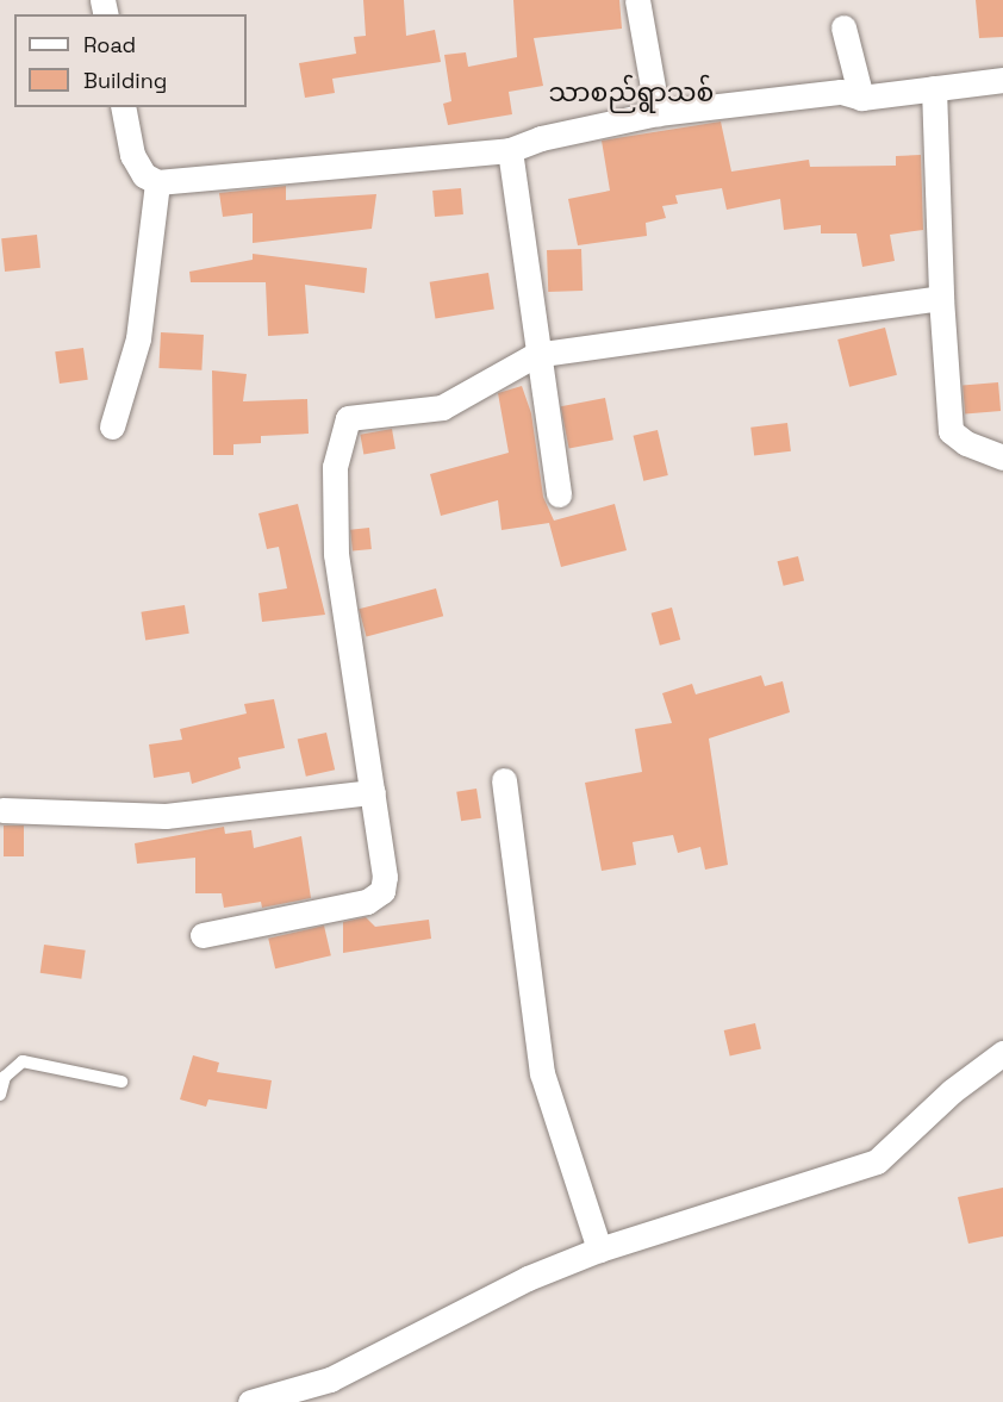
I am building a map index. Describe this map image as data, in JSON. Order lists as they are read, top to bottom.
{
  "districts": ["သာစည်ရွာသစ်"],
  "legend": ["Road", "Building"]
}
